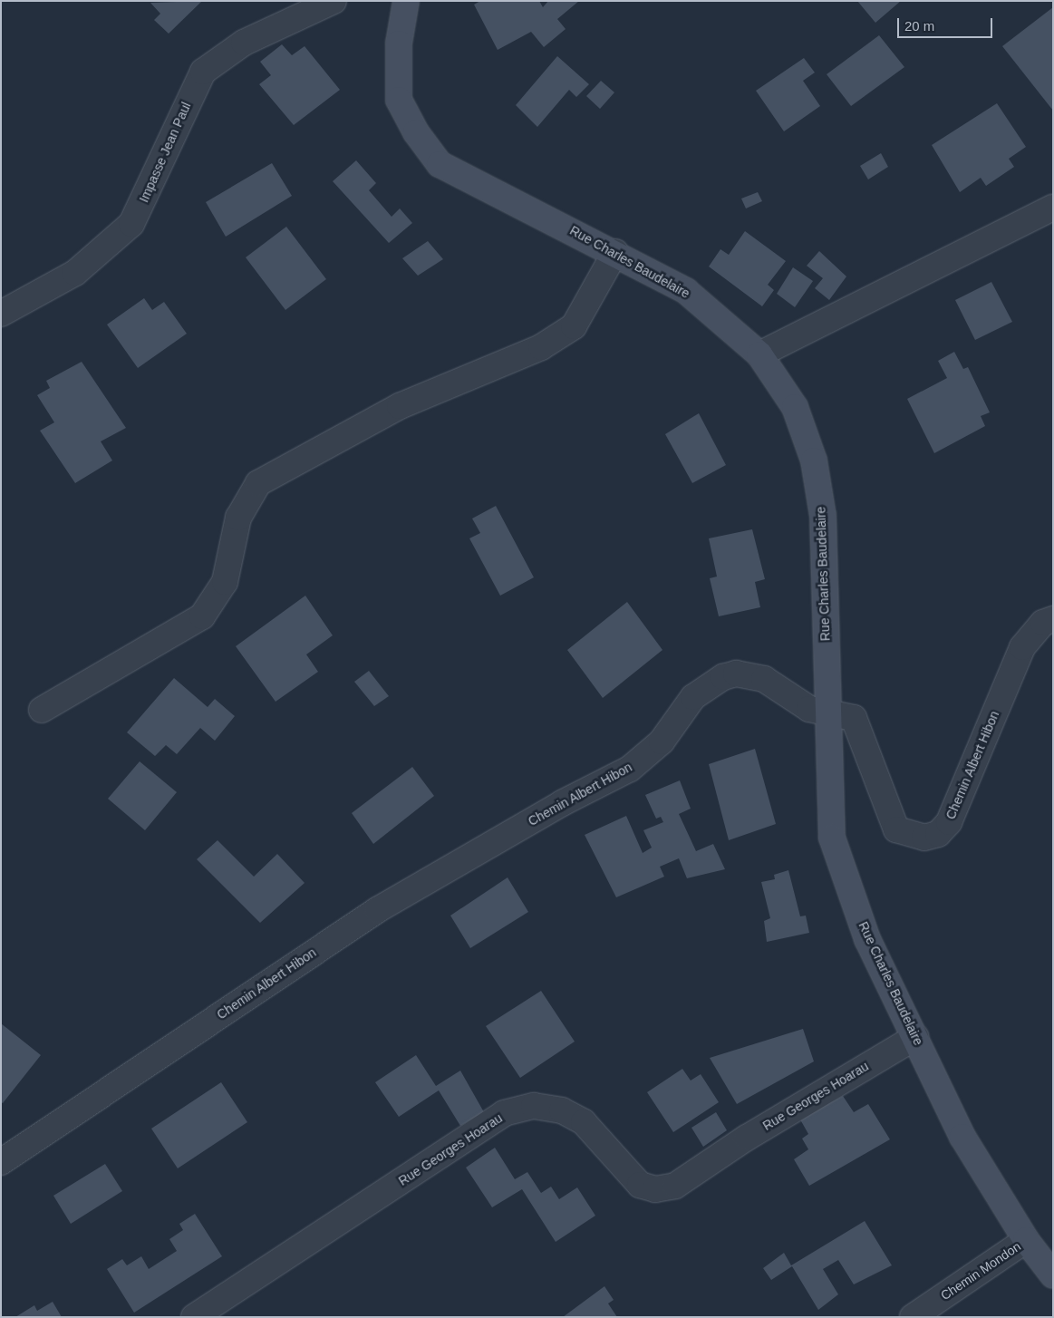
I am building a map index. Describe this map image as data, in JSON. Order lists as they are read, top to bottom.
{
  "streets": {
    "main road": ["Rue Charles Baudelaire"],
    "street": [
      "Impasse Jean Paul",
      "Chemin Albert Hibon",
      "Rue Georges Hoarau",
      "Chemin Mondon"
    ]
  },
  "crossings": [
    ["Rue Charles Baudelaire", "Chemin Albert Hibon"],
    ["Rue Charles Baudelaire", "Rue Georges Hoarau"],
    ["Rue Charles Baudelaire", "Chemin Mondon"]
  ],
  "scale_bar": "20 m"
}
